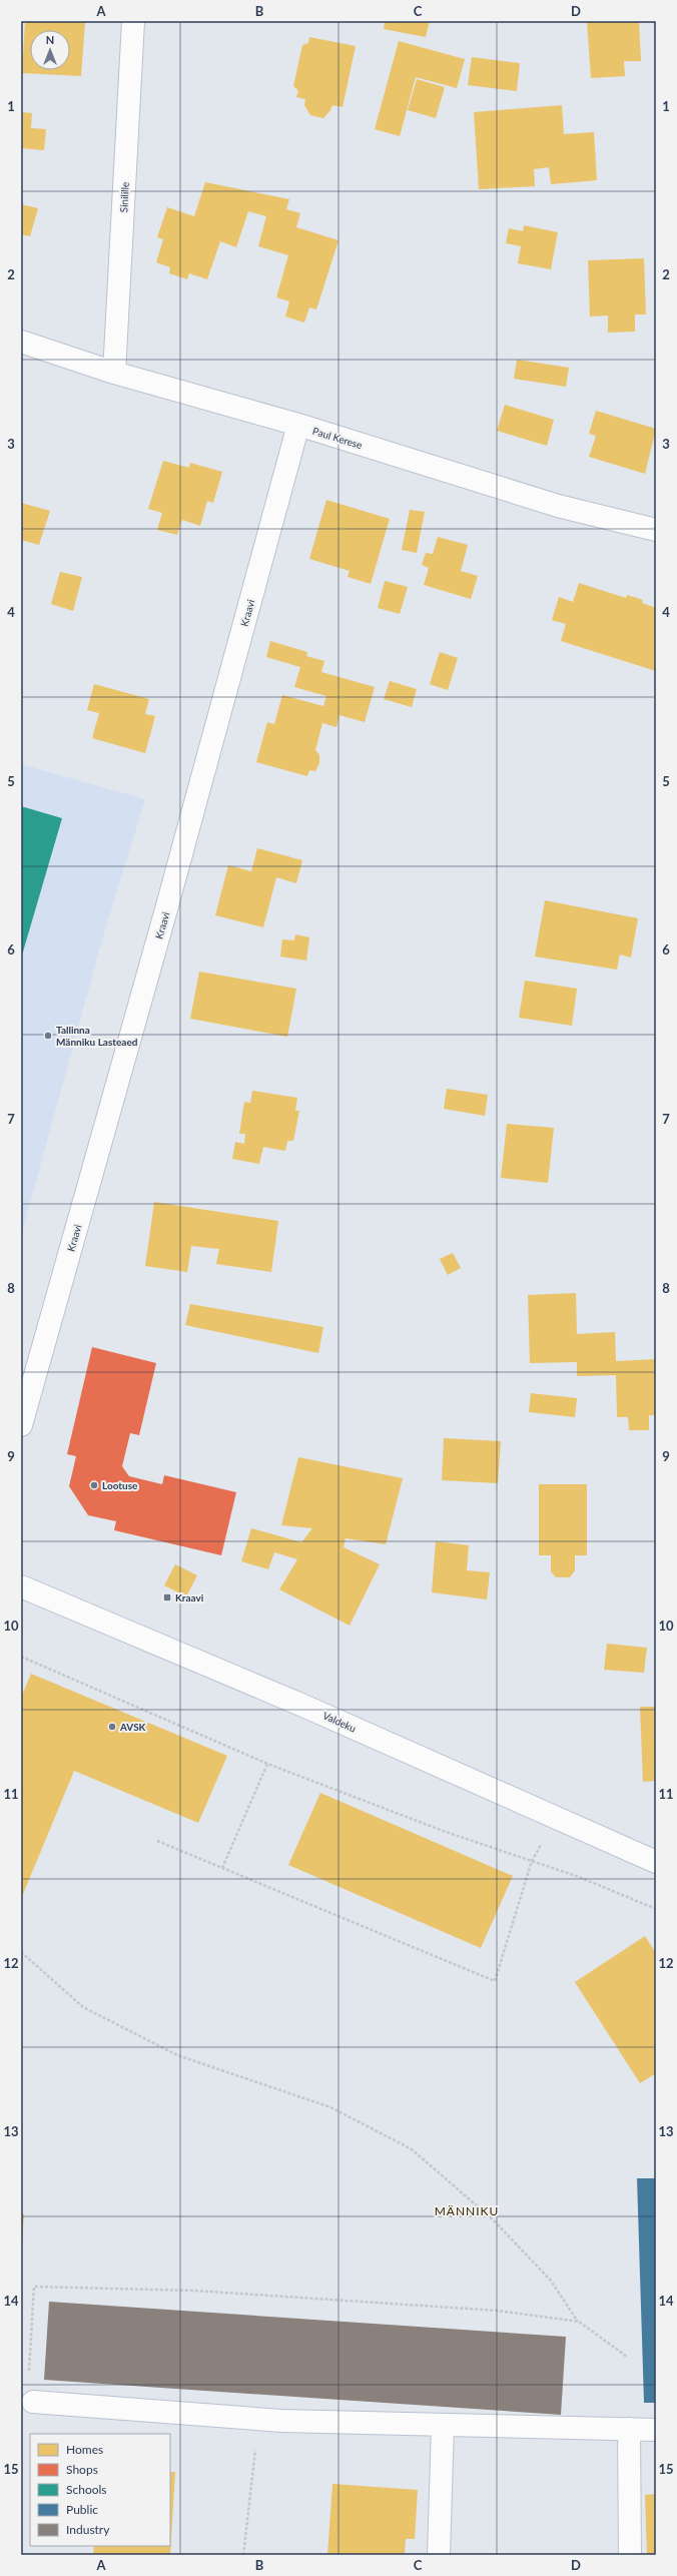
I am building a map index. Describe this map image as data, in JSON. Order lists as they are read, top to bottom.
{
  "streets": {
    "street": [
      "Sinilille",
      "Paul Kerese",
      "Kraavi",
      "Valdeku"
    ]
  },
  "crossings": [
    ["Sinilille", "Paul Kerese"],
    ["Paul Kerese", "Kraavi"]
  ],
  "districts": ["MÄNNIKU"],
  "places": {
    "other": ["Tallinna Männiku Lasteaed", "Lootuse", "AVSK"],
    "transit": ["Kraavi"]
  },
  "legend": [
    "Homes",
    "Shops",
    "Schools",
    "Public",
    "Industry"
  ],
  "north": "top",
  "grid": {
    "columns": [
      "A",
      "B",
      "C",
      "D"
    ],
    "rows": [
      "1",
      "2",
      "3",
      "4",
      "5",
      "6",
      "7",
      "8",
      "9",
      "10",
      "11",
      "12",
      "13",
      "14",
      "15"
    ]
  }
}
